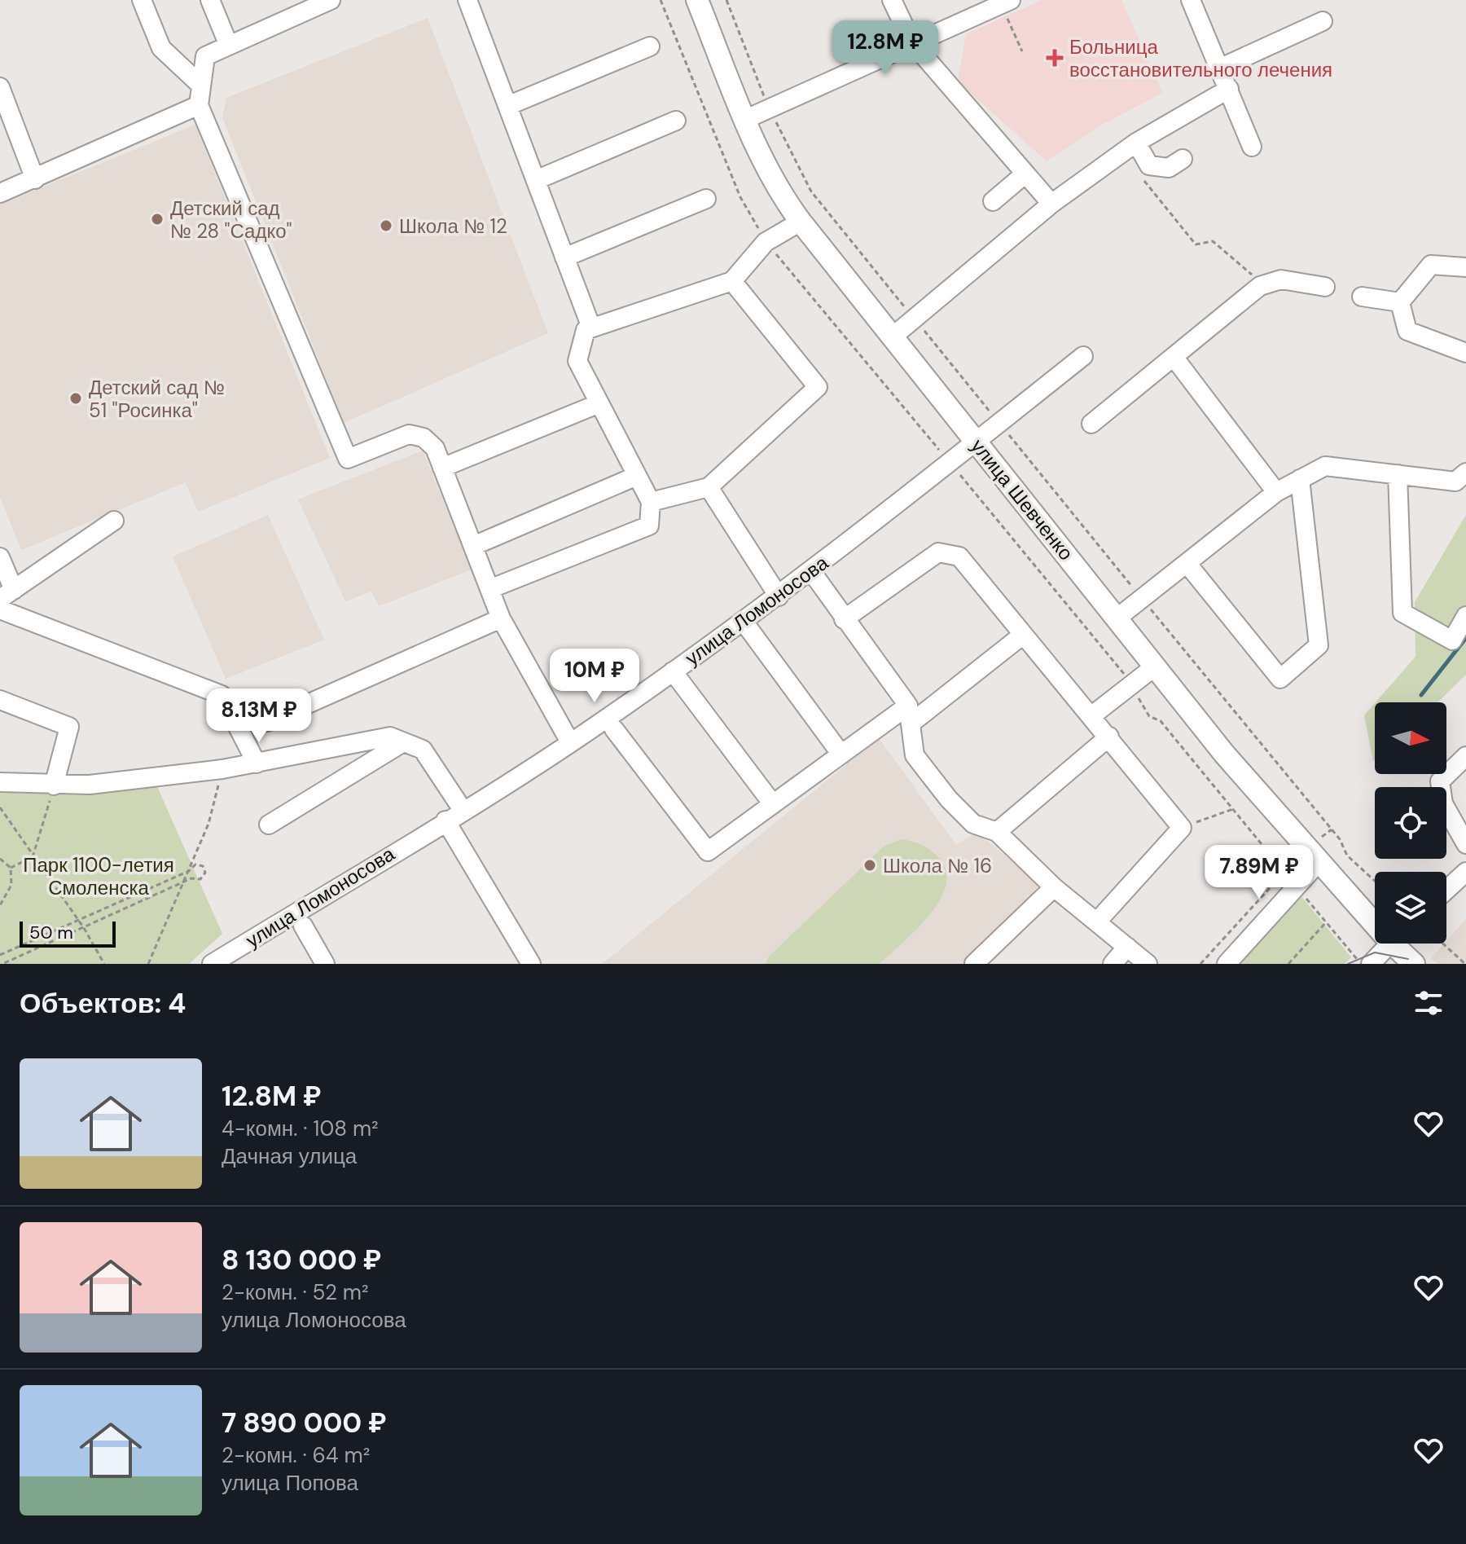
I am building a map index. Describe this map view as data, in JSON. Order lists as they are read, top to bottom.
{
  "streets": {
    "main road": ["улица Шевченко"],
    "street": ["улица Ломоносова"]
  },
  "crossings": [
    ["улица Шевченко", "улица Ломоносова"]
  ],
  "parks": ["Парк 1100-летия Смоленска"],
  "places": {
    "health": ["Больница восстановительного лечения"],
    "other": [
      "Детский сад № 28 \"Садко\"",
      "Школа № 12",
      "Детский сад № 51 \"Росинка\"",
      "Школа № 16"
    ]
  },
  "scale_bar": "50 m",
  "north": "right",
  "page": {
    "price": [
      "12.8M ₽",
      "10M ₽",
      "8.13M ₽",
      "7.89M ₽"
    ],
    "scale": "50 m",
    "heading": "Объектов: 4",
    "list": [
      {
        "name": "12.8M ₽",
        "note": "4-комн. · 108 m² · Дачная улица"
      },
      {
        "name": "8 130 000 ₽",
        "note": "2-комн. · 52 m² · улица Ломоносова"
      },
      {
        "name": "7 890 000 ₽",
        "note": "2-комн. · 64 m² · улица Попова"
      }
    ]
  }
}
